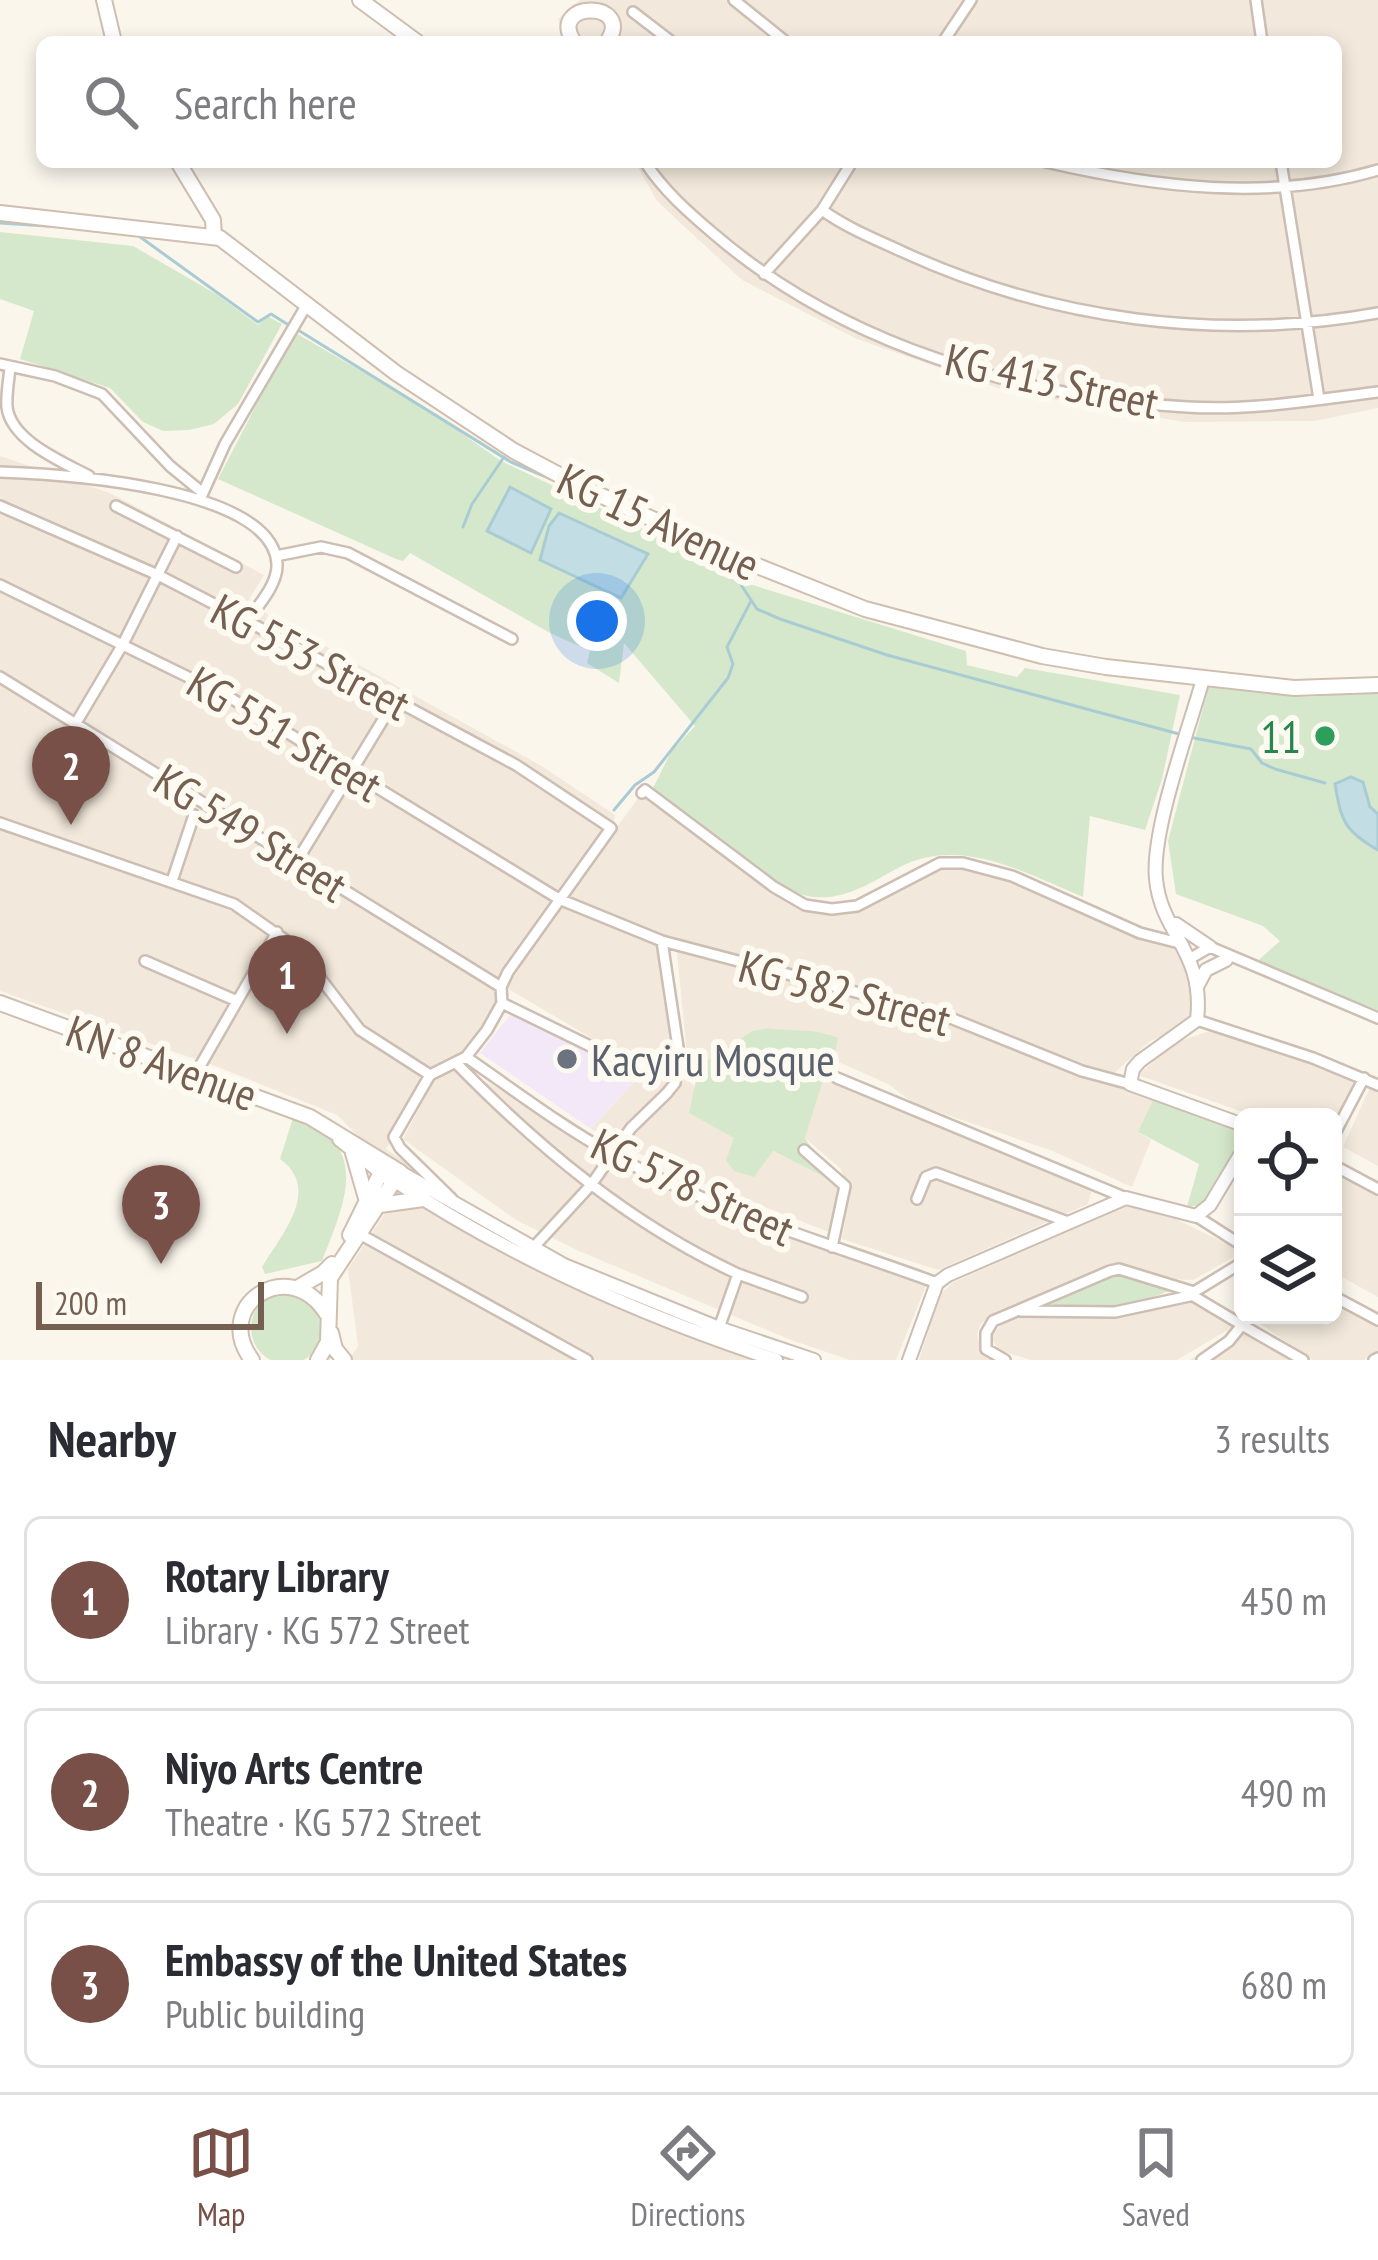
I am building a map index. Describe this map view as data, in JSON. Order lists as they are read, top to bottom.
{
  "streets": {
    "main road": ["KG 15 Avenue", "KN 8 Avenue"],
    "street": [
      "KG 413 Street",
      "KG 553 Street",
      "KG 551 Street",
      "KG 549 Street",
      "KG 582 Street",
      "KG 578 Street"
    ]
  },
  "crossings": [
    ["KG 553 Street", "KG 551 Street"],
    ["KG 553 Street", "KG 582 Street"],
    ["KG 551 Street", "KG 582 Street"]
  ],
  "places": ["11", "Kacyiru Mosque"],
  "scale_bar": "200 m",
  "page": {
    "search": "Search here",
    "pins": ["2", "1", "3"],
    "scale": "200 m",
    "heading": ["Nearby", "3 results"],
    "list": [
      {
        "mark": "1",
        "name": "Rotary Library",
        "note": "Library · KG 572 Street",
        "value": "450 m"
      },
      {
        "mark": "2",
        "name": "Niyo Arts Centre",
        "note": "Theatre · KG 572 Street",
        "value": "490 m"
      },
      {
        "mark": "3",
        "name": "Embassy of the United States",
        "note": "Public building",
        "value": "680 m"
      }
    ],
    "nav": ["Map", "Directions", "Saved"]
  }
}
